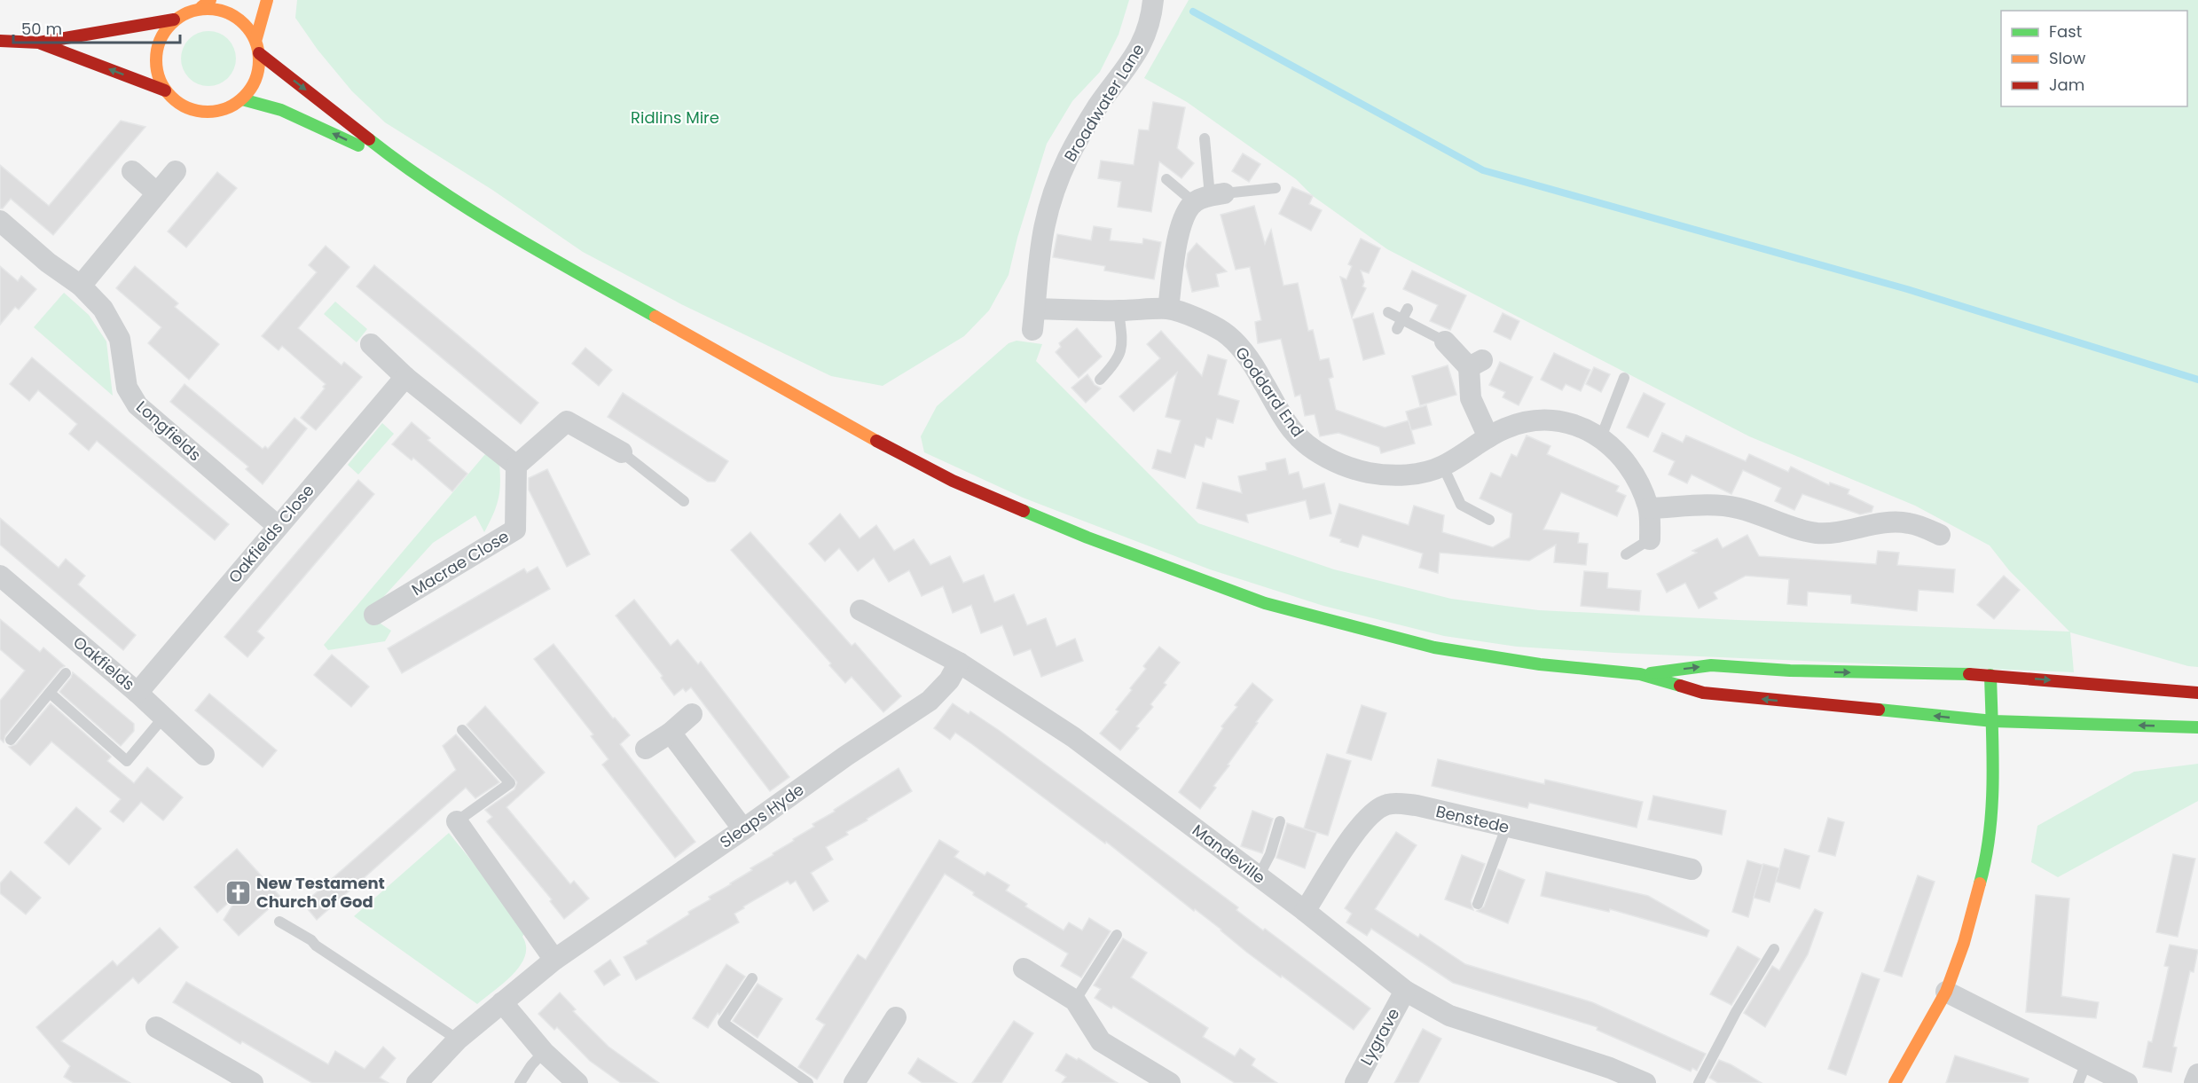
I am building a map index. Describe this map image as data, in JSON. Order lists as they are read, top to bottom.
{
  "streets": {
    "street": [
      "Broadwater Lane",
      "Goddard End",
      "Longfields",
      "Oakfields Close",
      "Macrae Close",
      "Oakfields",
      "Sleaps Hyde",
      "Benstede",
      "Mandeville",
      "Lygrave"
    ]
  },
  "crossings": [
    ["Broadwater Lane", "Goddard End"],
    ["Longfields", "Oakfields Close"],
    ["Oakfields Close", "Oakfields"],
    ["Sleaps Hyde", "Mandeville"],
    ["Benstede", "Mandeville"],
    ["Mandeville", "Lygrave"]
  ],
  "parks": ["Ridlins Mire"],
  "places": {
    "church": ["New Testament Church of God"]
  },
  "legend": ["Fast", "Slow", "Jam"],
  "scale_bar": "50 m"
}
